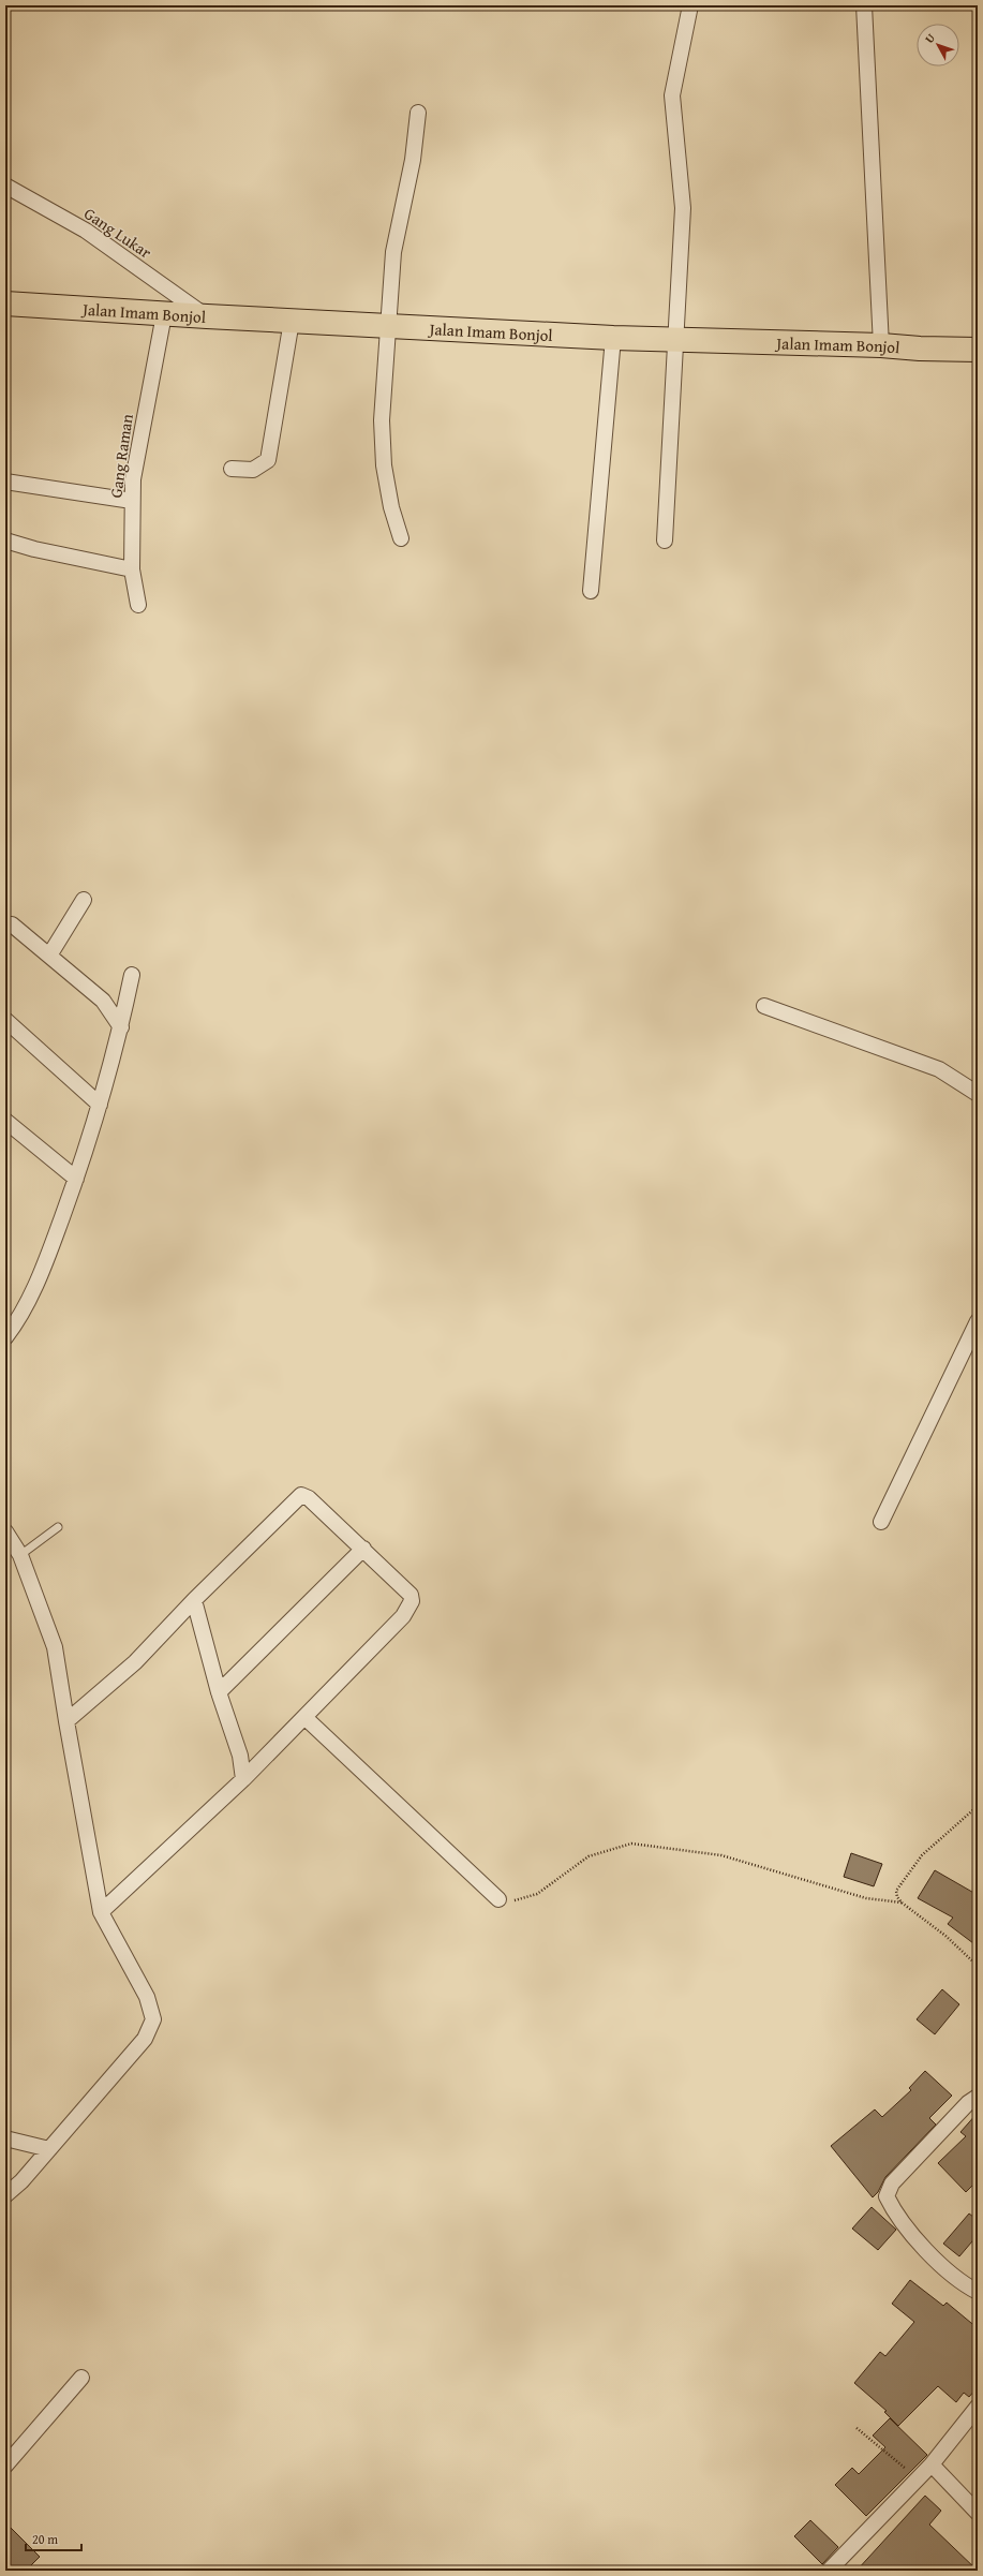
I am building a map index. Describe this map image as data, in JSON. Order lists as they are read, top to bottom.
{
  "streets": {
    "highway": ["Jalan Imam Bonjol"],
    "street": ["Gang Lukar", "Gang Raman"]
  },
  "crossings": [
    ["Gang Lukar", "Jalan Imam Bonjol"],
    ["Jalan Imam Bonjol", "Gang Raman"]
  ],
  "scale_bar": "20 m",
  "north": "top left"
}
